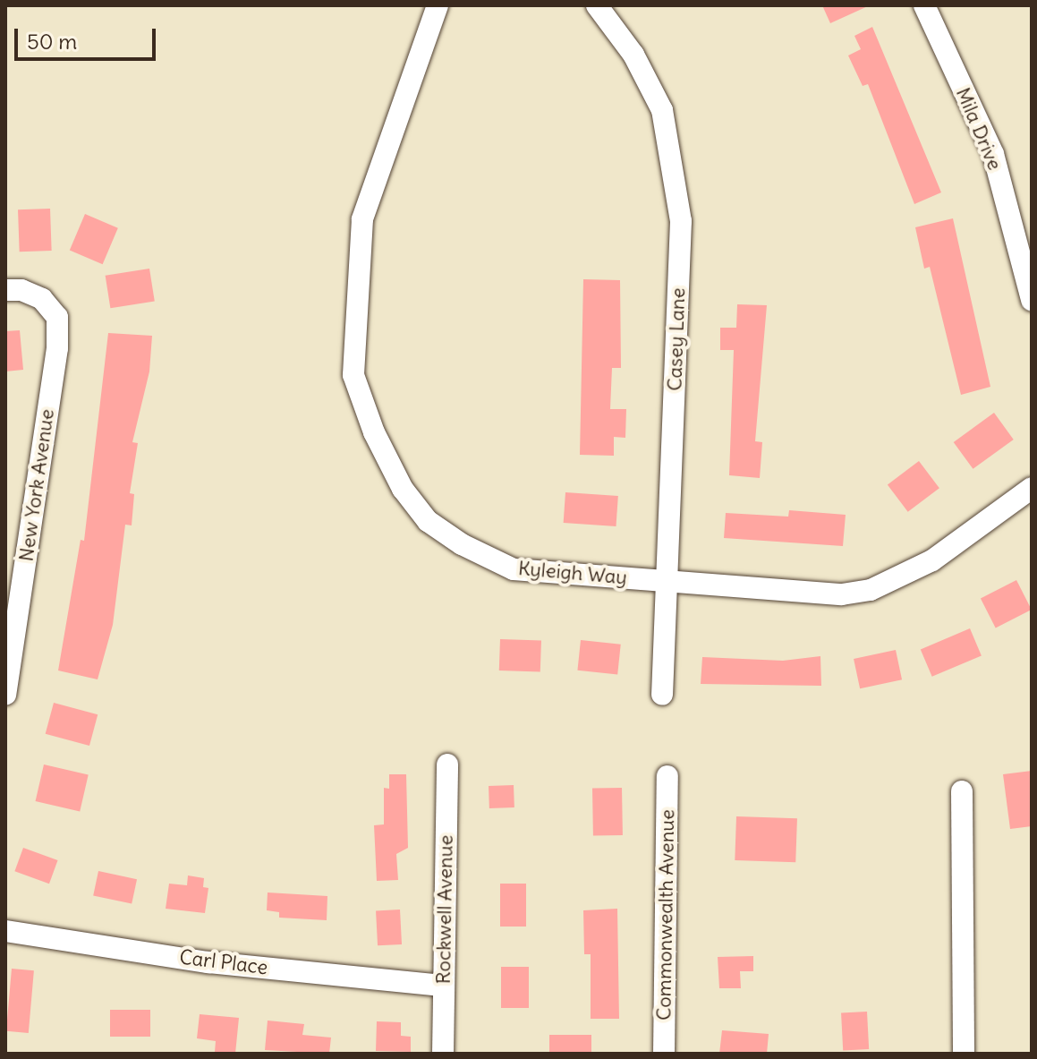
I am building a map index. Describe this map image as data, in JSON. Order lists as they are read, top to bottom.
{
  "streets": {
    "street": [
      "Mila Drive",
      "Casey Lane",
      "New York Avenue",
      "Kyleigh Way",
      "Rockwell Avenue",
      "Commonwealth Avenue",
      "Carl Place"
    ]
  },
  "crossings": [
    ["Casey Lane", "Kyleigh Way"],
    ["Rockwell Avenue", "Carl Place"]
  ],
  "scale_bar": "50 m"
}
